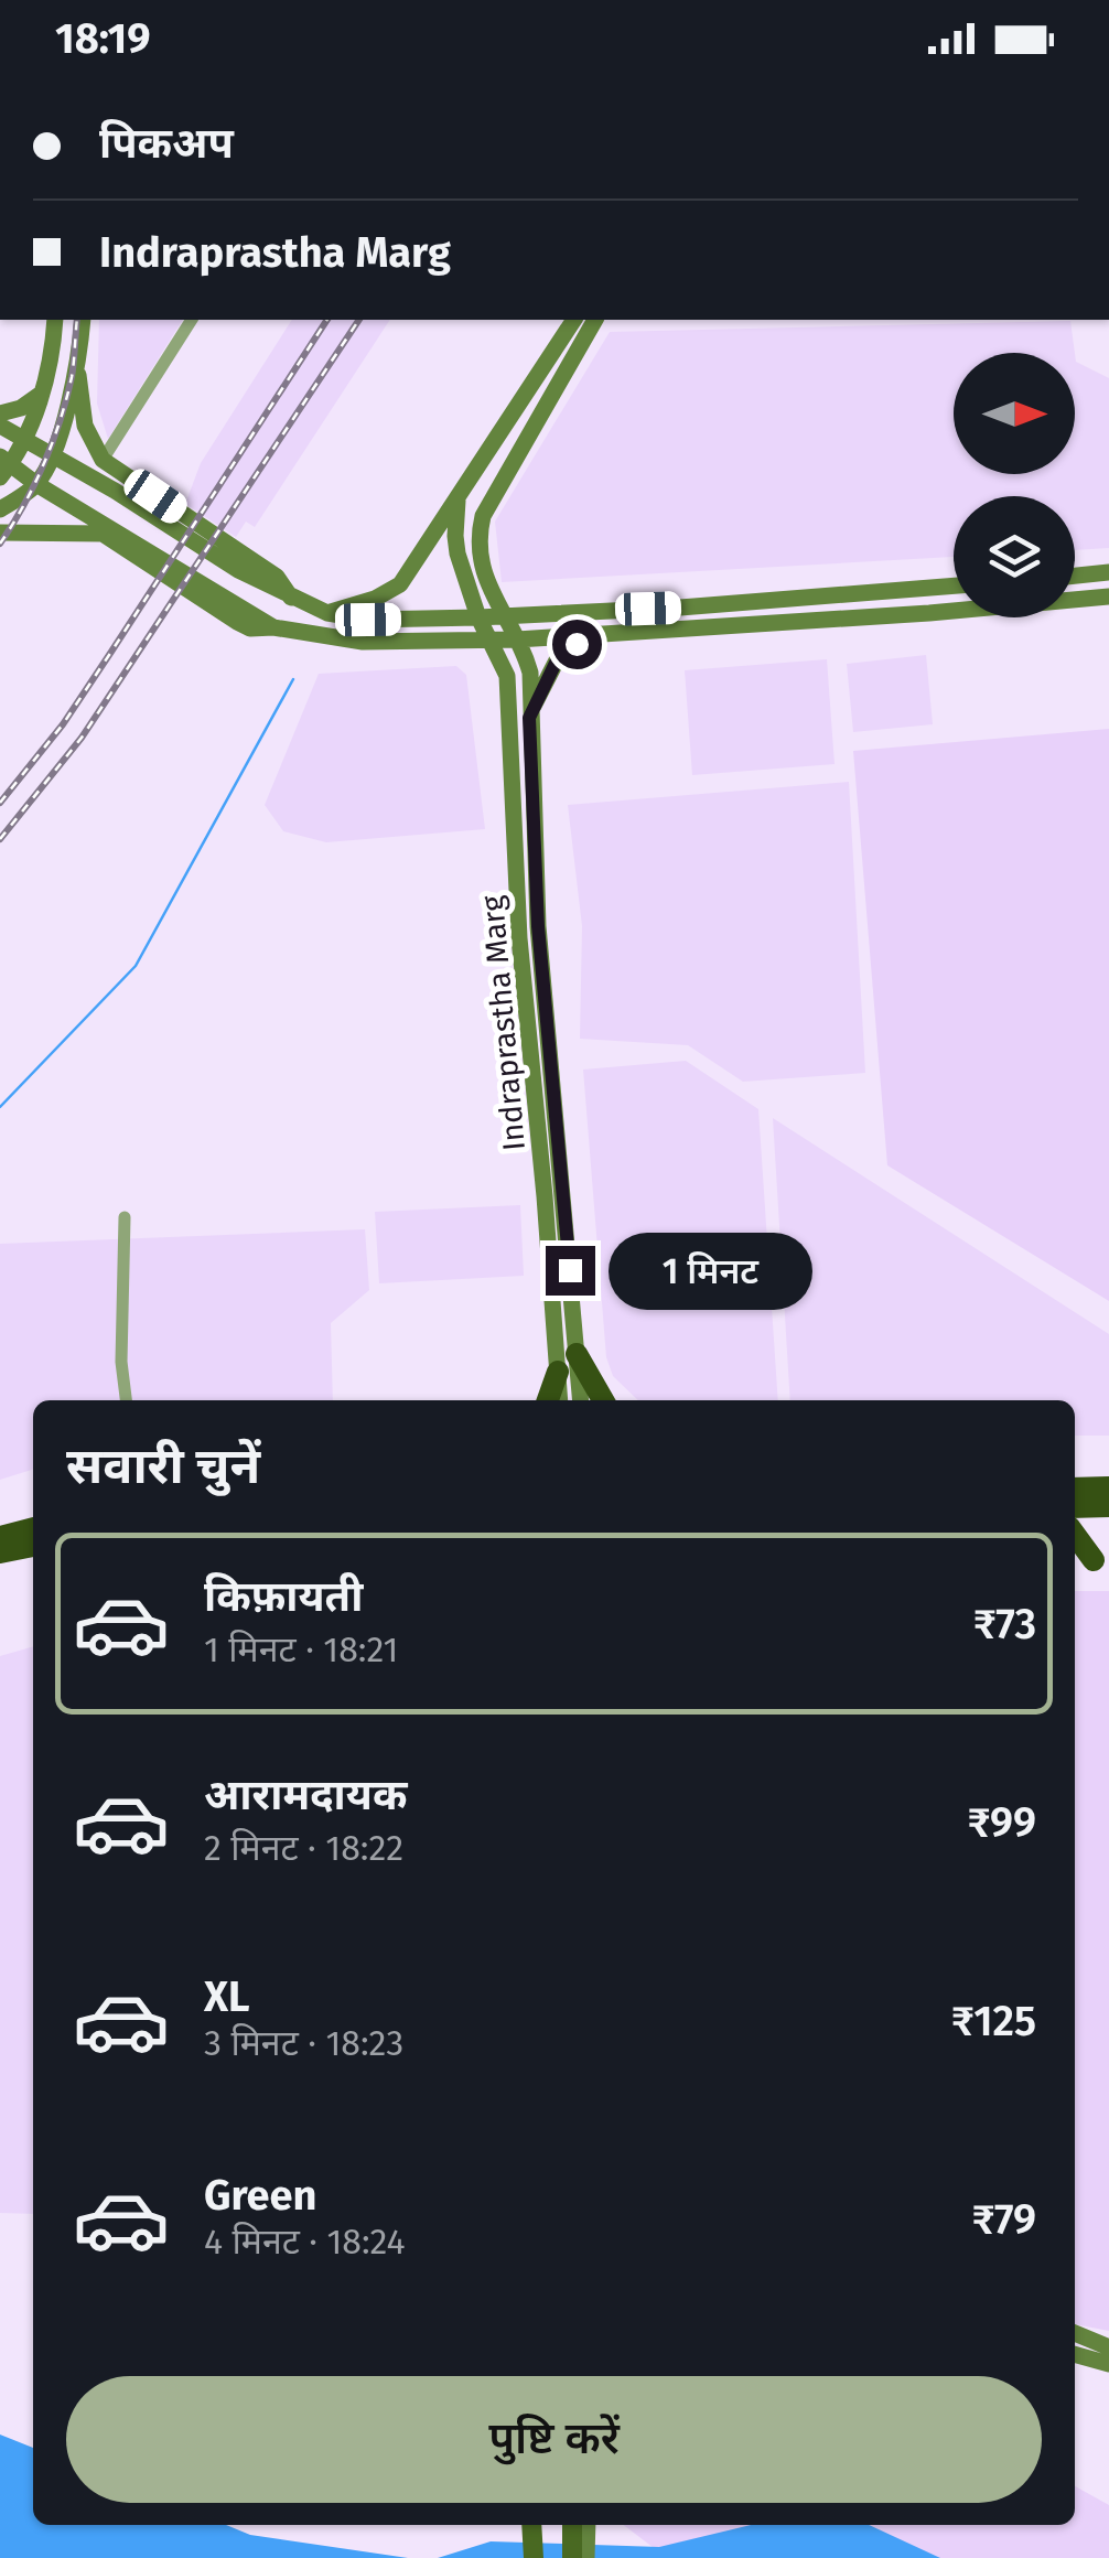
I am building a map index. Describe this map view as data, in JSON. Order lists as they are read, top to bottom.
{
  "streets": {
    "main road": ["Indraprastha Marg"]
  },
  "north": "right",
  "page": {
    "status": "18:19",
    "banner": ["पिकअप", "Indraprastha Marg"],
    "bubble": "1 मिनट",
    "heading": "सवारी चुनें",
    "list": [
      {
        "name": "किफ़ायती",
        "note": "1 मिनट · 18:21",
        "value": "₹73"
      },
      {
        "name": "आरामदायक",
        "note": "2 मिनट · 18:22",
        "value": "₹99"
      },
      {
        "name": "XL",
        "note": "3 मिनट · 18:23",
        "value": "₹125"
      },
      {
        "name": "Green",
        "note": "4 मिनट · 18:24",
        "value": "₹79"
      }
    ],
    "buttons": "पुष्टि करें"
  }
}
